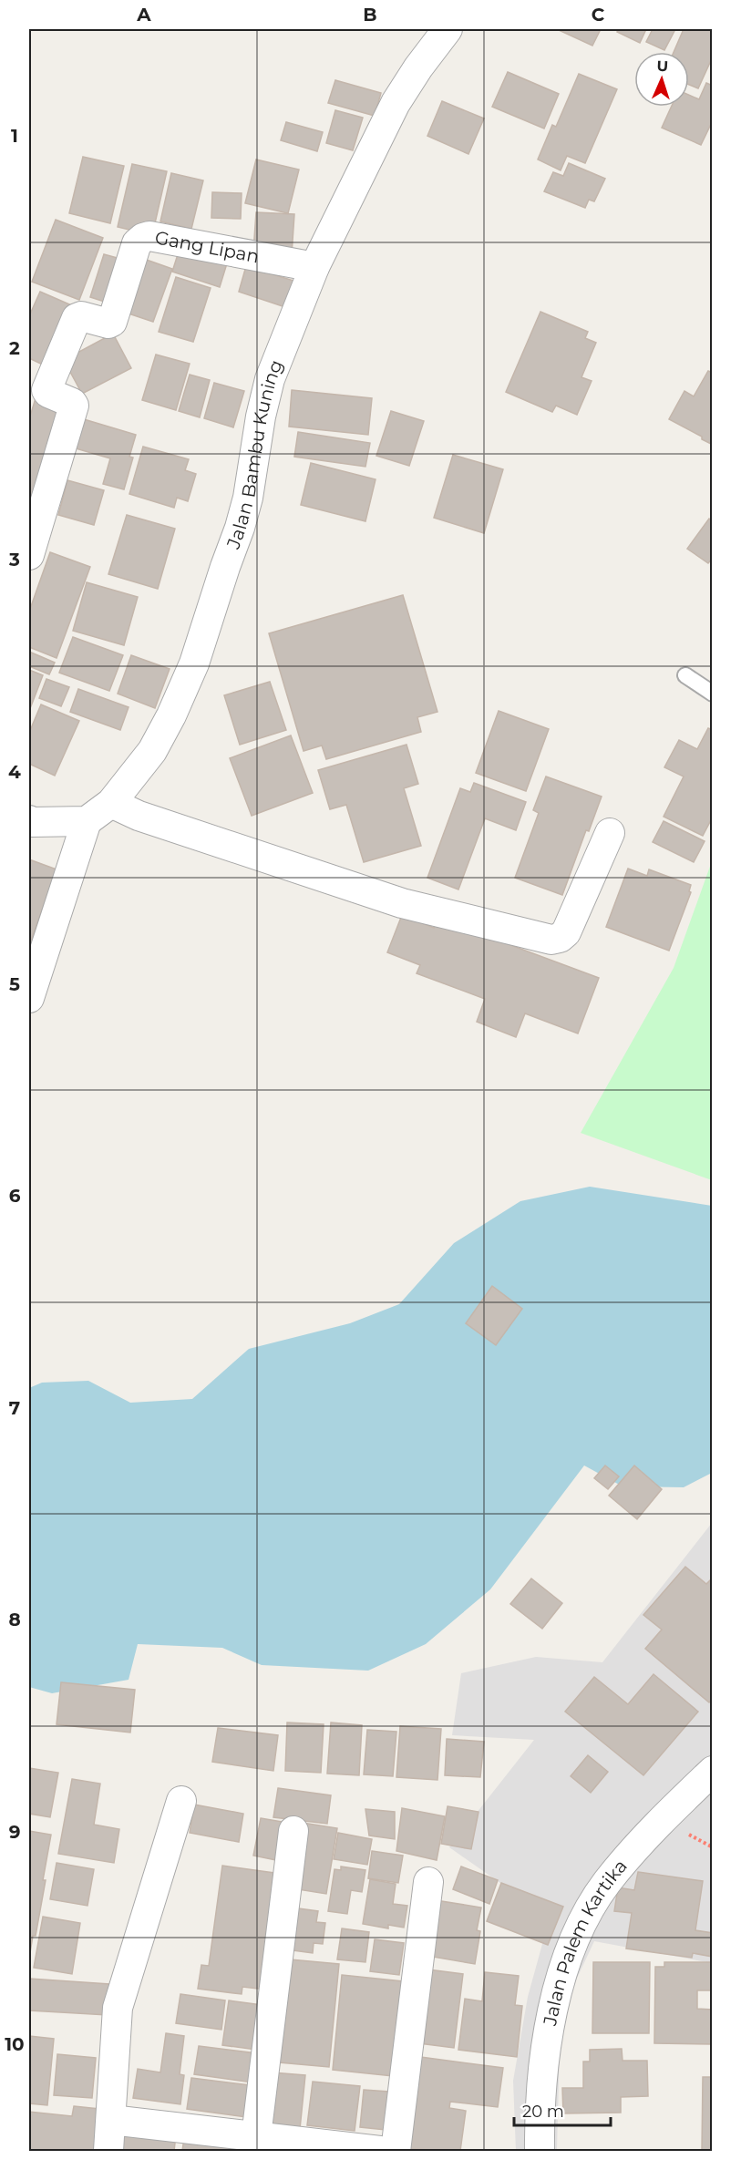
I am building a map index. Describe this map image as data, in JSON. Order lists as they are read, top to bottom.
{
  "streets": {
    "street": ["Gang Lipan", "Jalan Bambu Kuning", "Jalan Palem Kartika"]
  },
  "crossings": [
    ["Gang Lipan", "Jalan Bambu Kuning"]
  ],
  "scale_bar": "20 m",
  "north": "top",
  "grid": {
    "columns": ["A", "B", "C"],
    "rows": [
      "1",
      "2",
      "3",
      "4",
      "5",
      "6",
      "7",
      "8",
      "9",
      "10"
    ]
  }
}
